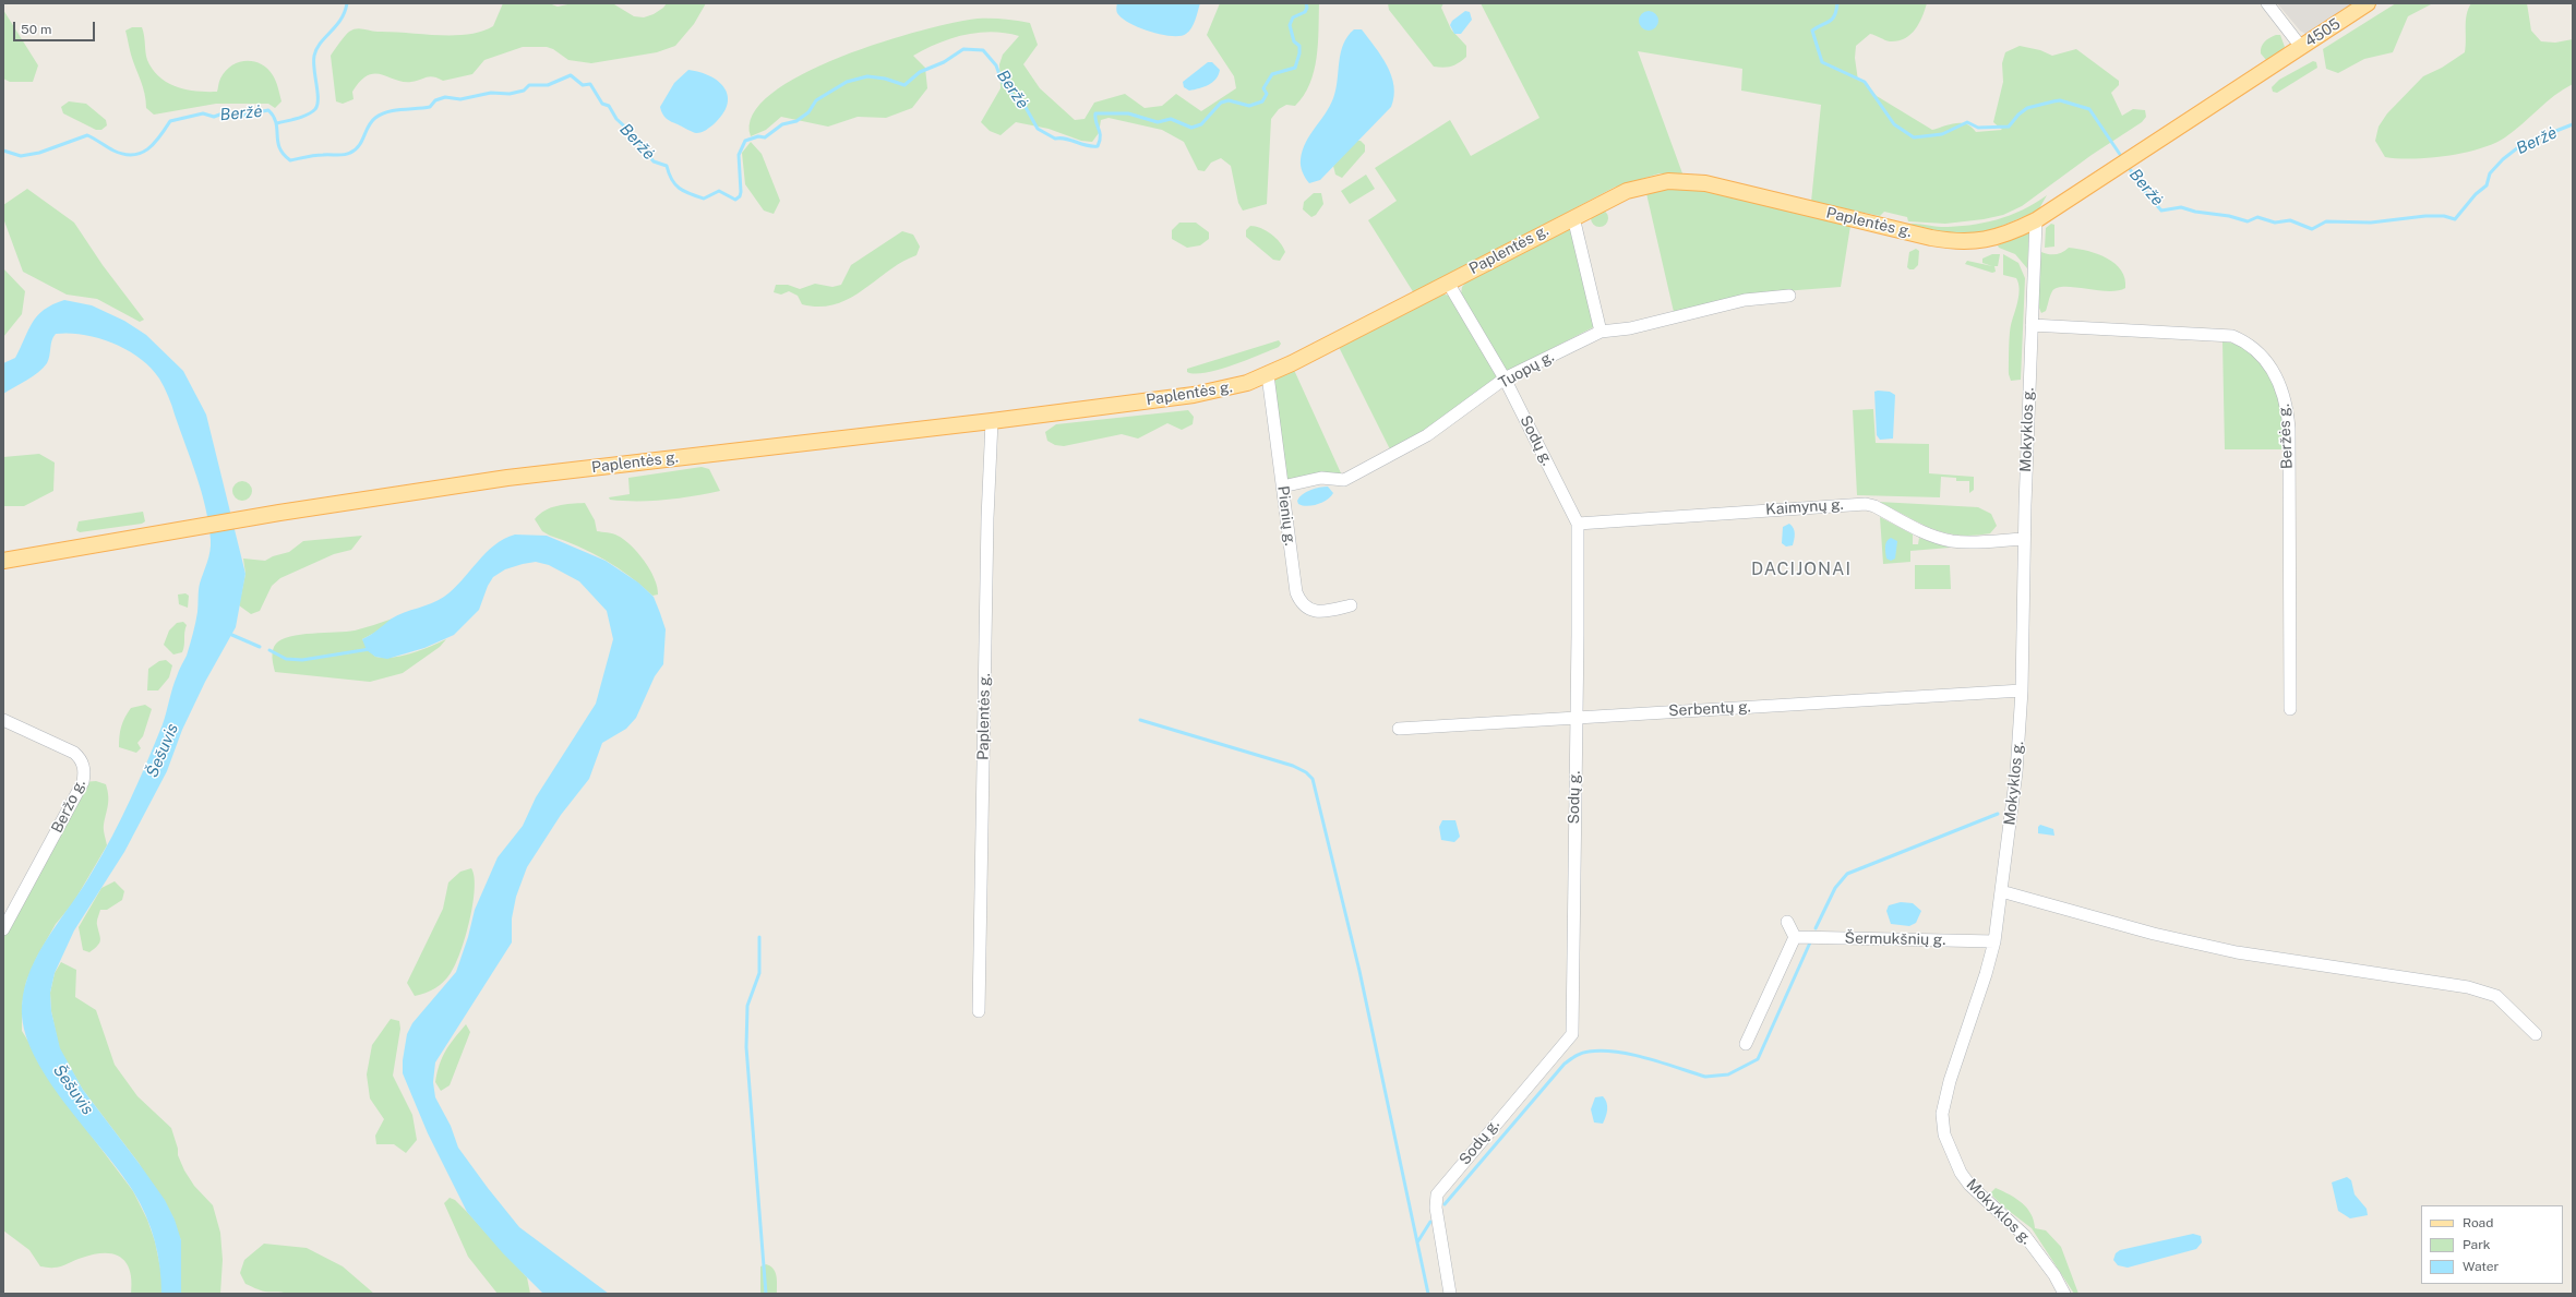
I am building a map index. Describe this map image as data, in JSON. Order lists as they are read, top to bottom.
{
  "streets": {
    "main road": ["4505", "Paplentės g."],
    "street": [
      "Tuopų g.",
      "Mokyklos g.",
      "Beržės g.",
      "Sodų g.",
      "Kaimynų g.",
      "Pienių g.",
      "Serbentų g.",
      "Beržo g.",
      "Šermukšnių g."
    ]
  },
  "crossings": [
    ["4505", "Paplentės g."],
    ["4505", "Mokyklos g."],
    ["Paplentės g.", "Mokyklos g."],
    ["Paplentės g.", "Sodų g."],
    ["Paplentės g.", "Pienių g."],
    ["Tuopų g.", "Sodų g."],
    ["Tuopų g.", "Pienių g."],
    ["Mokyklos g.", "Beržės g."],
    ["Mokyklos g.", "Kaimynų g."],
    ["Mokyklos g.", "Serbentų g."],
    ["Mokyklos g.", "Šermukšnių g."],
    ["Sodų g.", "Kaimynų g."],
    ["Sodų g.", "Serbentų g."]
  ],
  "districts": ["DACIJONAI"],
  "water": ["Beržė", "Šešuvis"],
  "legend": ["Road", "Park", "Water"],
  "scale_bar": "50 m"
}
